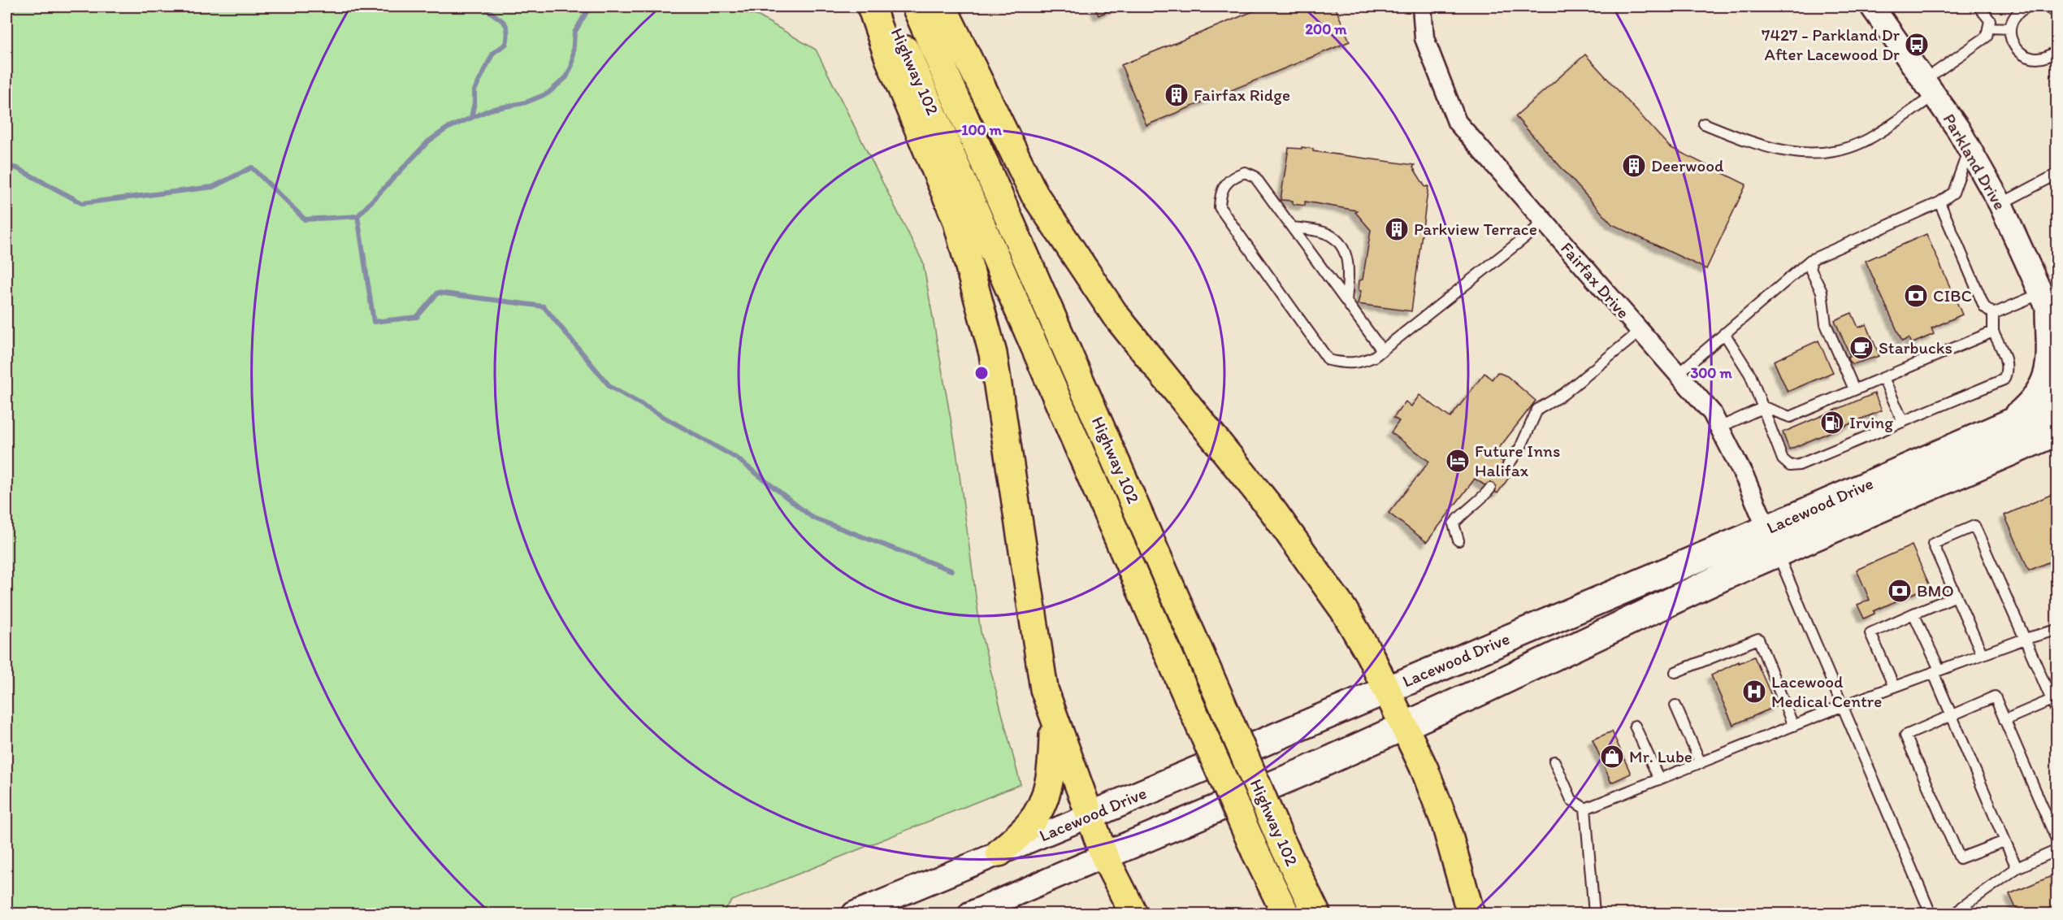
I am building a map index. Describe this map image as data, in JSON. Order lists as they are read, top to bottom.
{
  "streets": {
    "highway": ["Highway 102"],
    "main road": ["Lacewood Drive"],
    "street": ["Parkland Drive", "Fairfax Drive"]
  },
  "crossings": [
    ["Fairfax Drive", "Lacewood Drive"]
  ],
  "places": {
    "bus stop": ["7427 - Parkland Dr After Lacewood Dr"],
    "building": ["Fairfax Ridge", "Deerwood", "Parkview Terrace"],
    "bank": ["CIBC", "BMO"],
    "cafe": ["Starbucks"],
    "fuel station": ["Irving"],
    "hotel": ["Future Inns Halifax"],
    "hospital": ["Lacewood Medical Centre"],
    "shop": ["Mr. Lube"]
  },
  "rings": ["200 m", "100 m", "300 m"]
}
